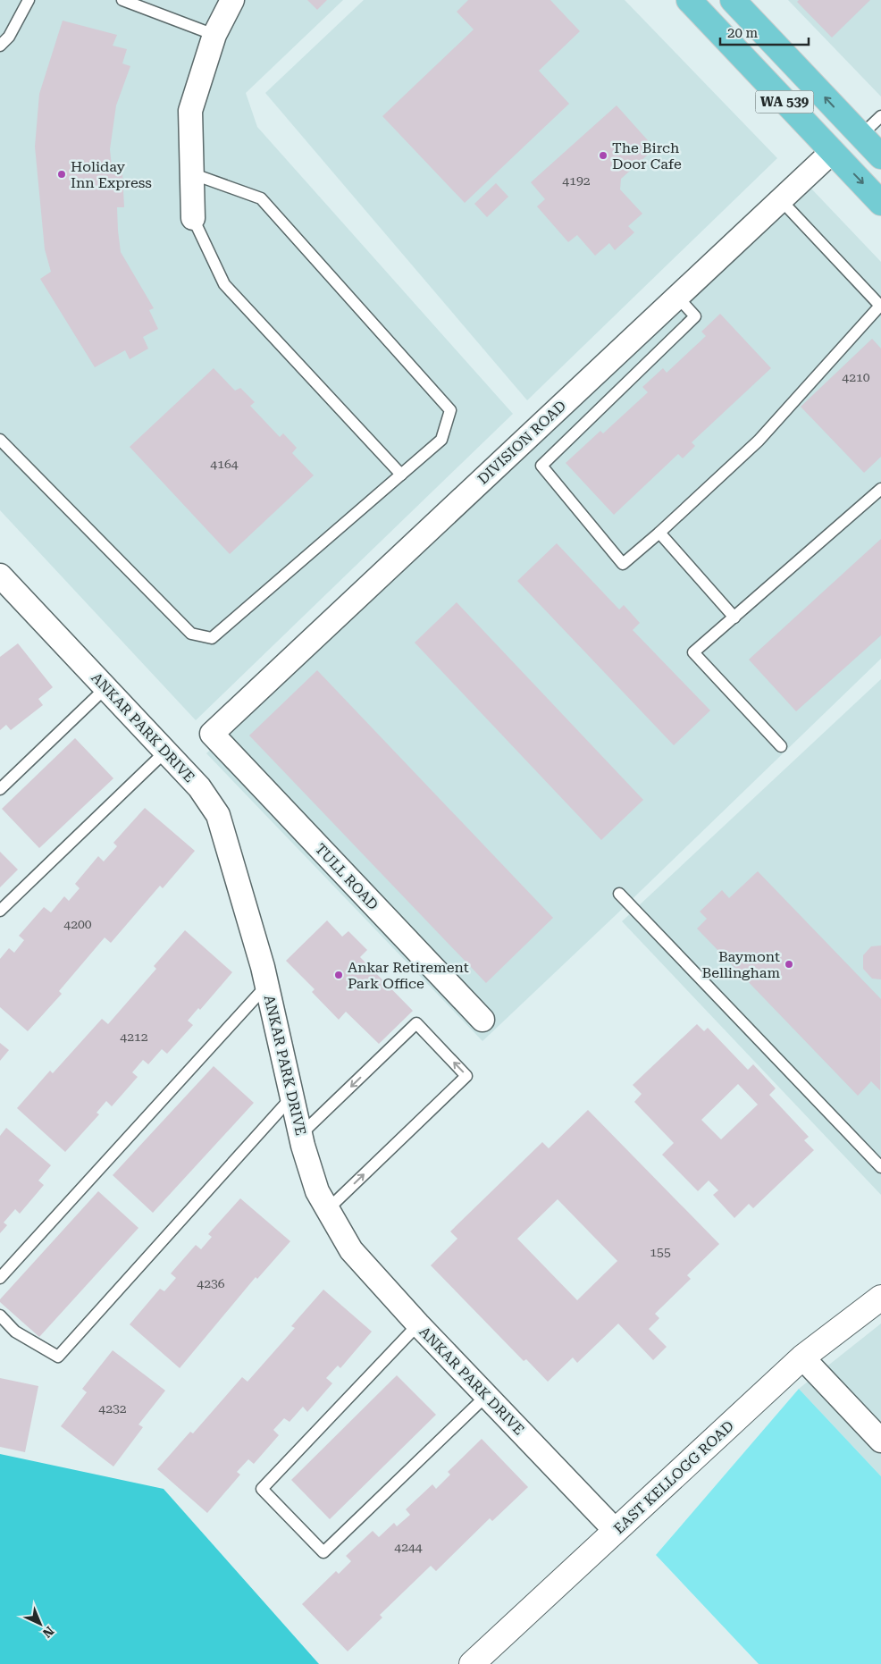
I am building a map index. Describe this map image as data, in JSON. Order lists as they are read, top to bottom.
{
  "streets": {
    "highway": ["WA 539"],
    "street": [
      "DIVISION ROAD",
      "ANKAR PARK DRIVE",
      "TULL ROAD",
      "EAST KELLOGG ROAD"
    ]
  },
  "crossings": [
    ["WA 539", "DIVISION ROAD"],
    ["DIVISION ROAD", "TULL ROAD"],
    ["ANKAR PARK DRIVE", "EAST KELLOGG ROAD"]
  ],
  "places": [
    "The Birch Door Cafe",
    "Holiday Inn Express",
    "Baymont Bellingham",
    "Ankar Retirement Park Office"
  ],
  "house_numbers": [
    "4192",
    "4210",
    "4164",
    "4200",
    "4212",
    "155",
    "4236",
    "4232",
    "4244"
  ],
  "scale_bar": "20 m",
  "north": "bottom right"
}
